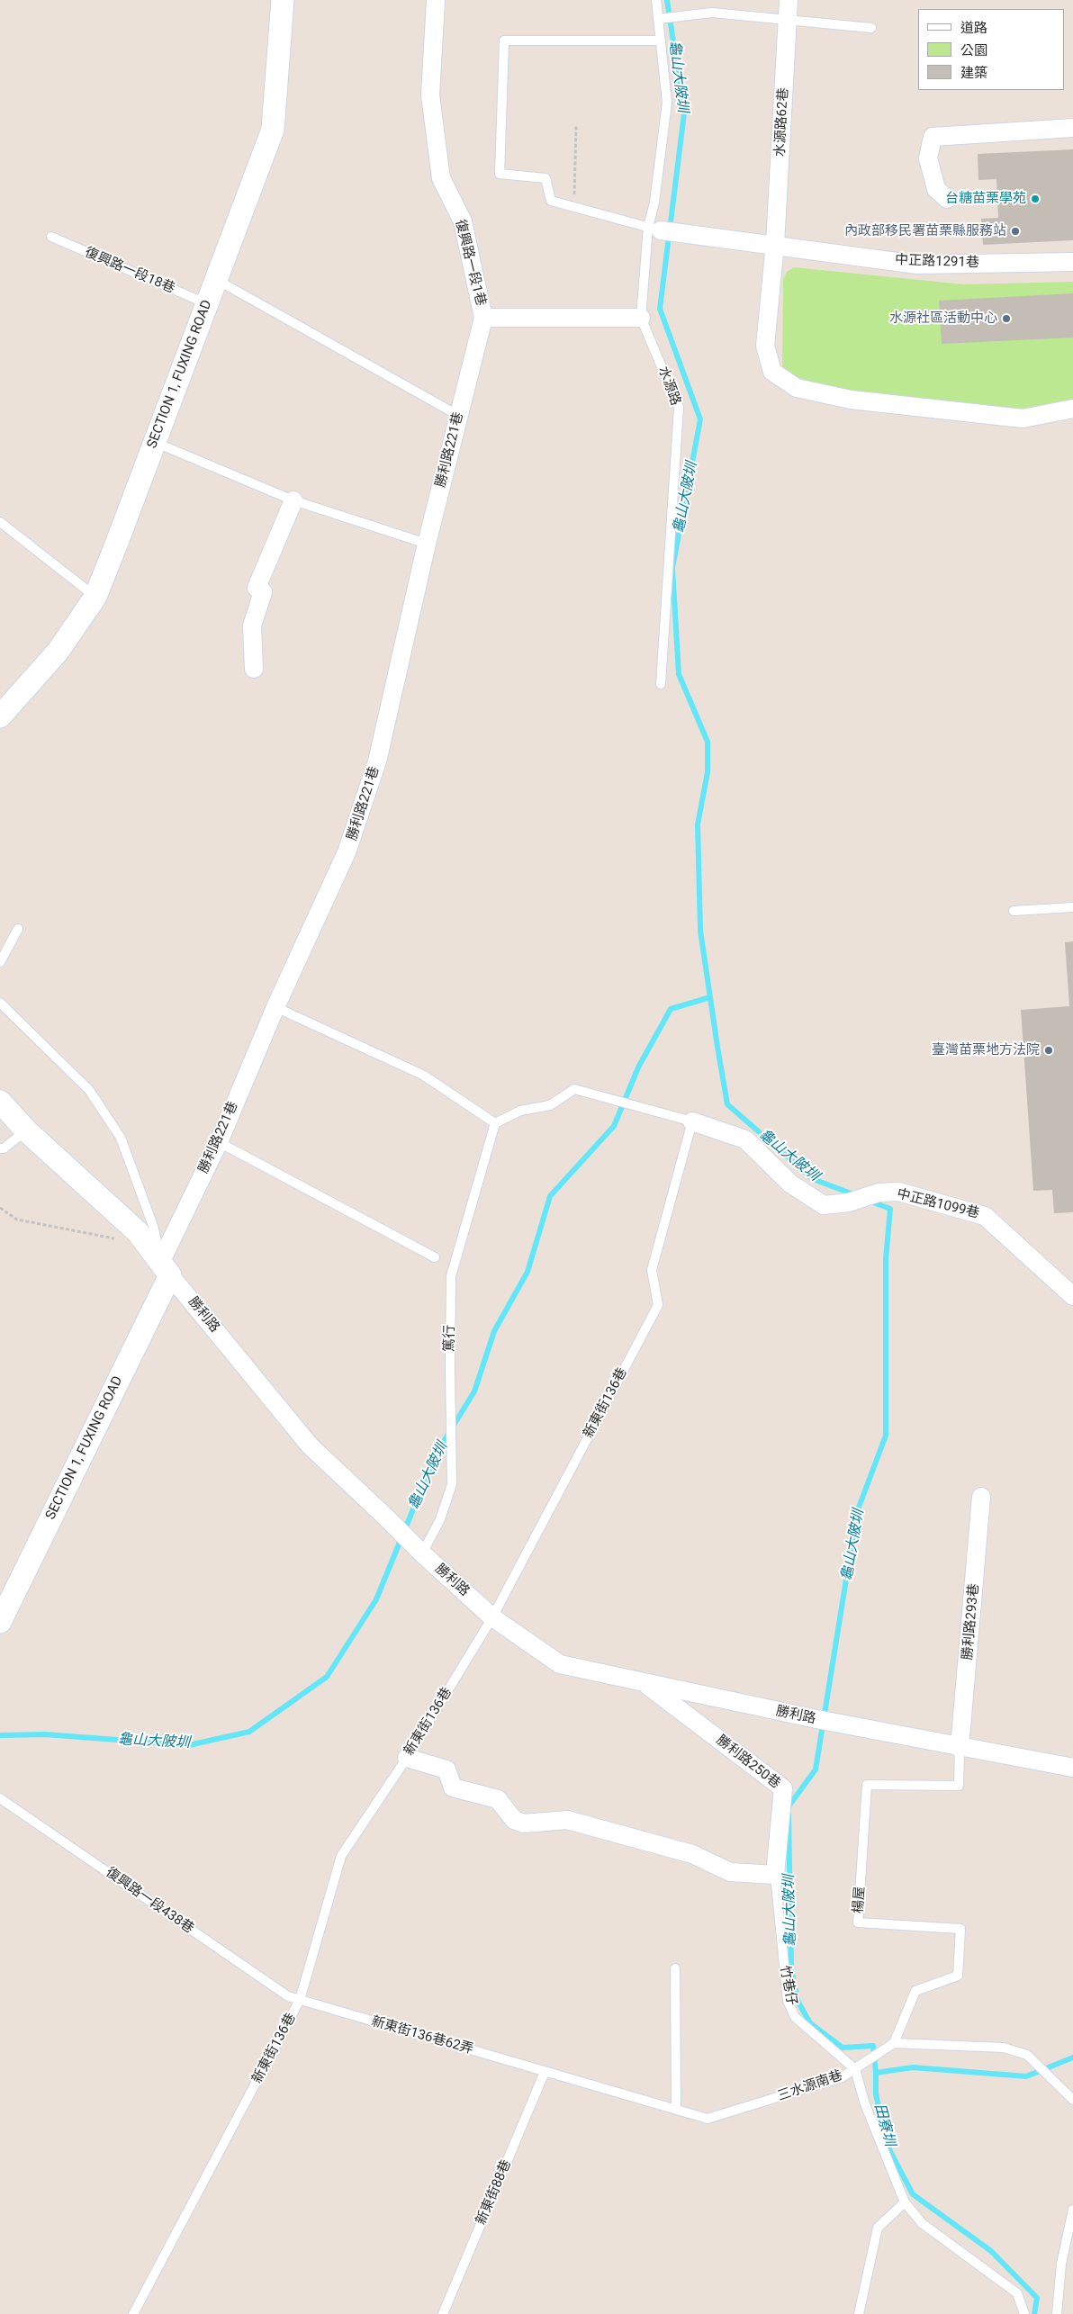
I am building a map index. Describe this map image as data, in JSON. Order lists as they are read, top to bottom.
{
  "streets": {
    "street": [
      "水源路62巷",
      "中正路1291巷",
      "復興路一段1巷",
      "SECTION 1, FUXING ROAD",
      "勝利路221巷",
      "中正路1099巷",
      "勝利路",
      "勝利路293巷",
      "勝利路250巷"
    ],
    "lane": [
      "復興路一段18巷",
      "水源路",
      "篤行",
      "新東街136巷",
      "楊屋",
      "復興路一段438巷",
      "竹巷仔",
      "新東街136巷62弄",
      "三水源南巷",
      "新東街88巷"
    ]
  },
  "crossings": [
    ["水源路62巷", "中正路1291巷"],
    ["復興路一段1巷", "水源路"],
    ["復興路一段1巷", "勝利路221巷"],
    ["復興路一段18巷", "SECTION 1, FUXING ROAD"],
    ["SECTION 1, FUXING ROAD", "勝利路221巷"],
    ["SECTION 1, FUXING ROAD", "勝利路"],
    ["勝利路221巷", "勝利路"],
    ["中正路1099巷", "新東街136巷"],
    ["勝利路", "篤行"],
    ["勝利路", "新東街136巷"],
    ["勝利路", "勝利路293巷"],
    ["勝利路", "勝利路250巷"],
    ["勝利路", "楊屋"],
    ["新東街136巷", "復興路一段438巷"],
    ["新東街136巷", "新東街136巷62弄"],
    ["勝利路293巷", "楊屋"],
    ["勝利路250巷", "竹巷仔"],
    ["復興路一段438巷", "新東街136巷62弄"],
    ["竹巷仔", "三水源南巷"],
    ["新東街136巷62弄", "三水源南巷"],
    ["新東街136巷62弄", "新東街88巷"],
    ["三水源南巷", "新東街88巷"]
  ],
  "water": ["龜山大陂圳", "田寮圳"],
  "places": [
    "台糖苗栗學苑",
    "內政部移民署苗栗縣服務站",
    "水源社區活動中心",
    "臺灣苗栗地方法院"
  ],
  "legend": ["道路", "公園", "建築"]
}
